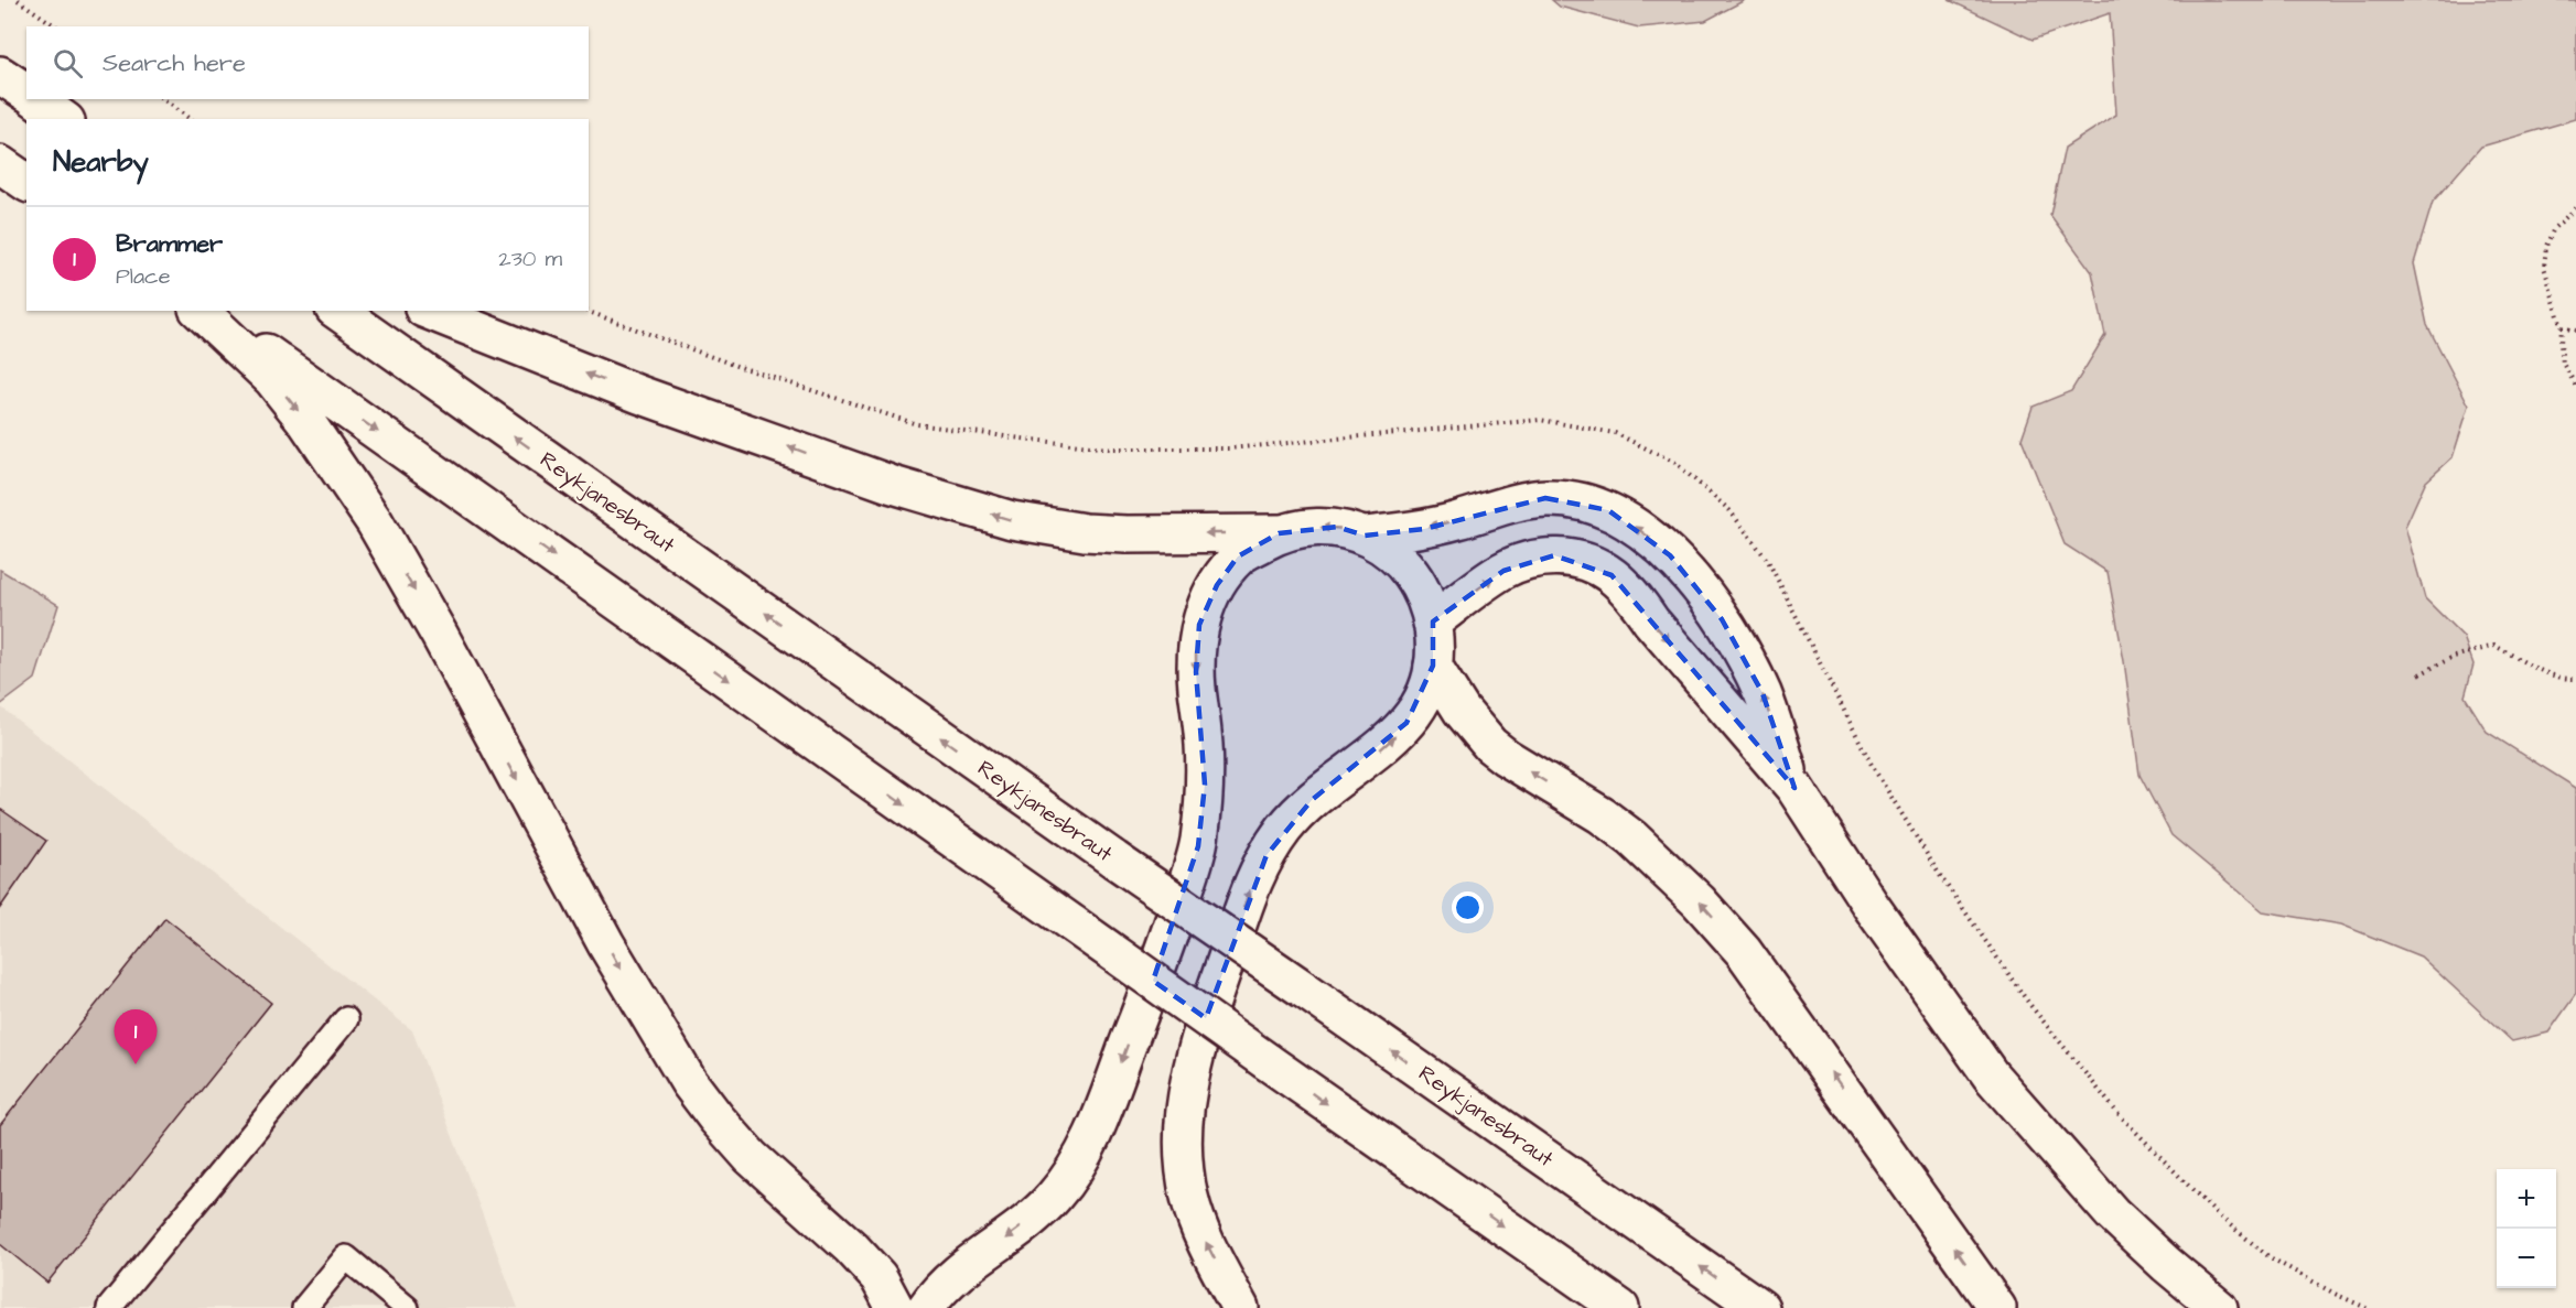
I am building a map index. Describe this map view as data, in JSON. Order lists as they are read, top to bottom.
{
  "streets": {
    "main road": ["Reykjanesbraut"]
  },
  "page": {
    "search": "Search here",
    "heading": "Nearby",
    "list": [
      {
        "mark": "1",
        "name": "Brammer",
        "note": "Place",
        "value": "230 m"
      }
    ],
    "pins": "1",
    "map_buttons": ["+", "−"]
  }
}
